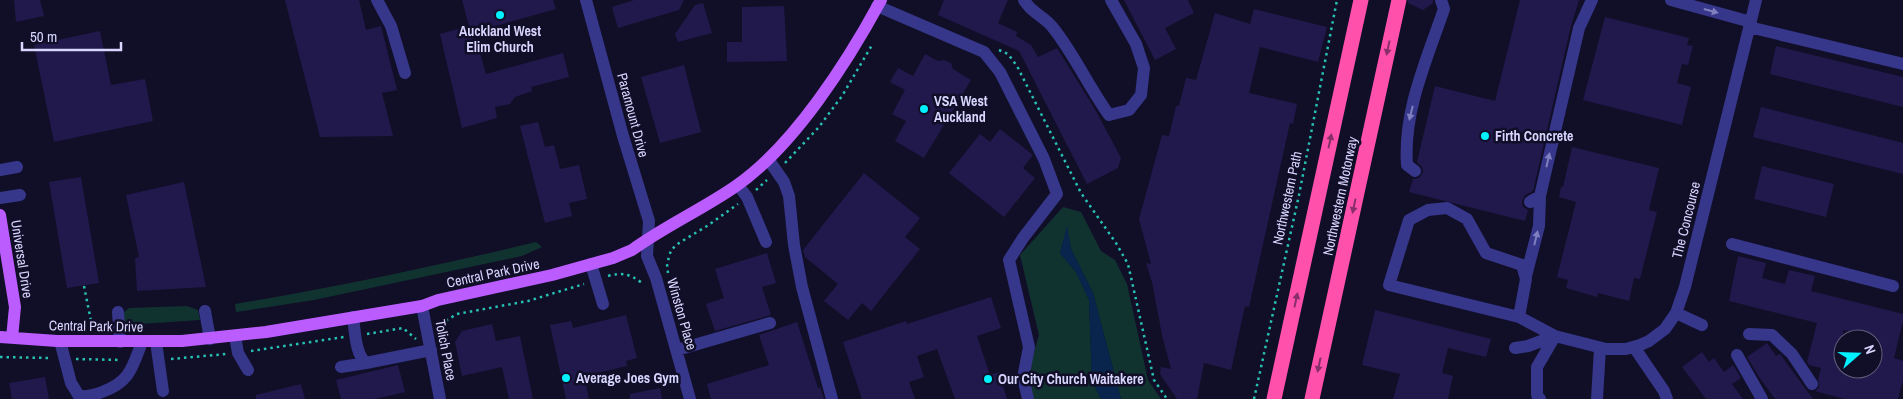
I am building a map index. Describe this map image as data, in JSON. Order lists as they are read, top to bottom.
{
  "streets": {
    "highway": ["Northwestern Motorway"],
    "main road": ["Universal Drive", "Central Park Drive"],
    "street": [
      "Paramount Drive",
      "The Concourse",
      "Winston Place",
      "Tolich Place"
    ],
    "path": ["Northwestern Path"]
  },
  "crossings": [
    ["Paramount Drive", "Central Park Drive"],
    ["Paramount Drive", "Winston Place"],
    ["Universal Drive", "Central Park Drive"],
    ["Central Park Drive", "Winston Place"],
    ["Central Park Drive", "Tolich Place"]
  ],
  "places": [
    "Auckland West Elim Church",
    "VSA West Auckland",
    "Firth Concrete",
    "Average Joes Gym",
    "Our City Church Waitakere"
  ],
  "scale_bar": "50 m",
  "north": "right"
}
